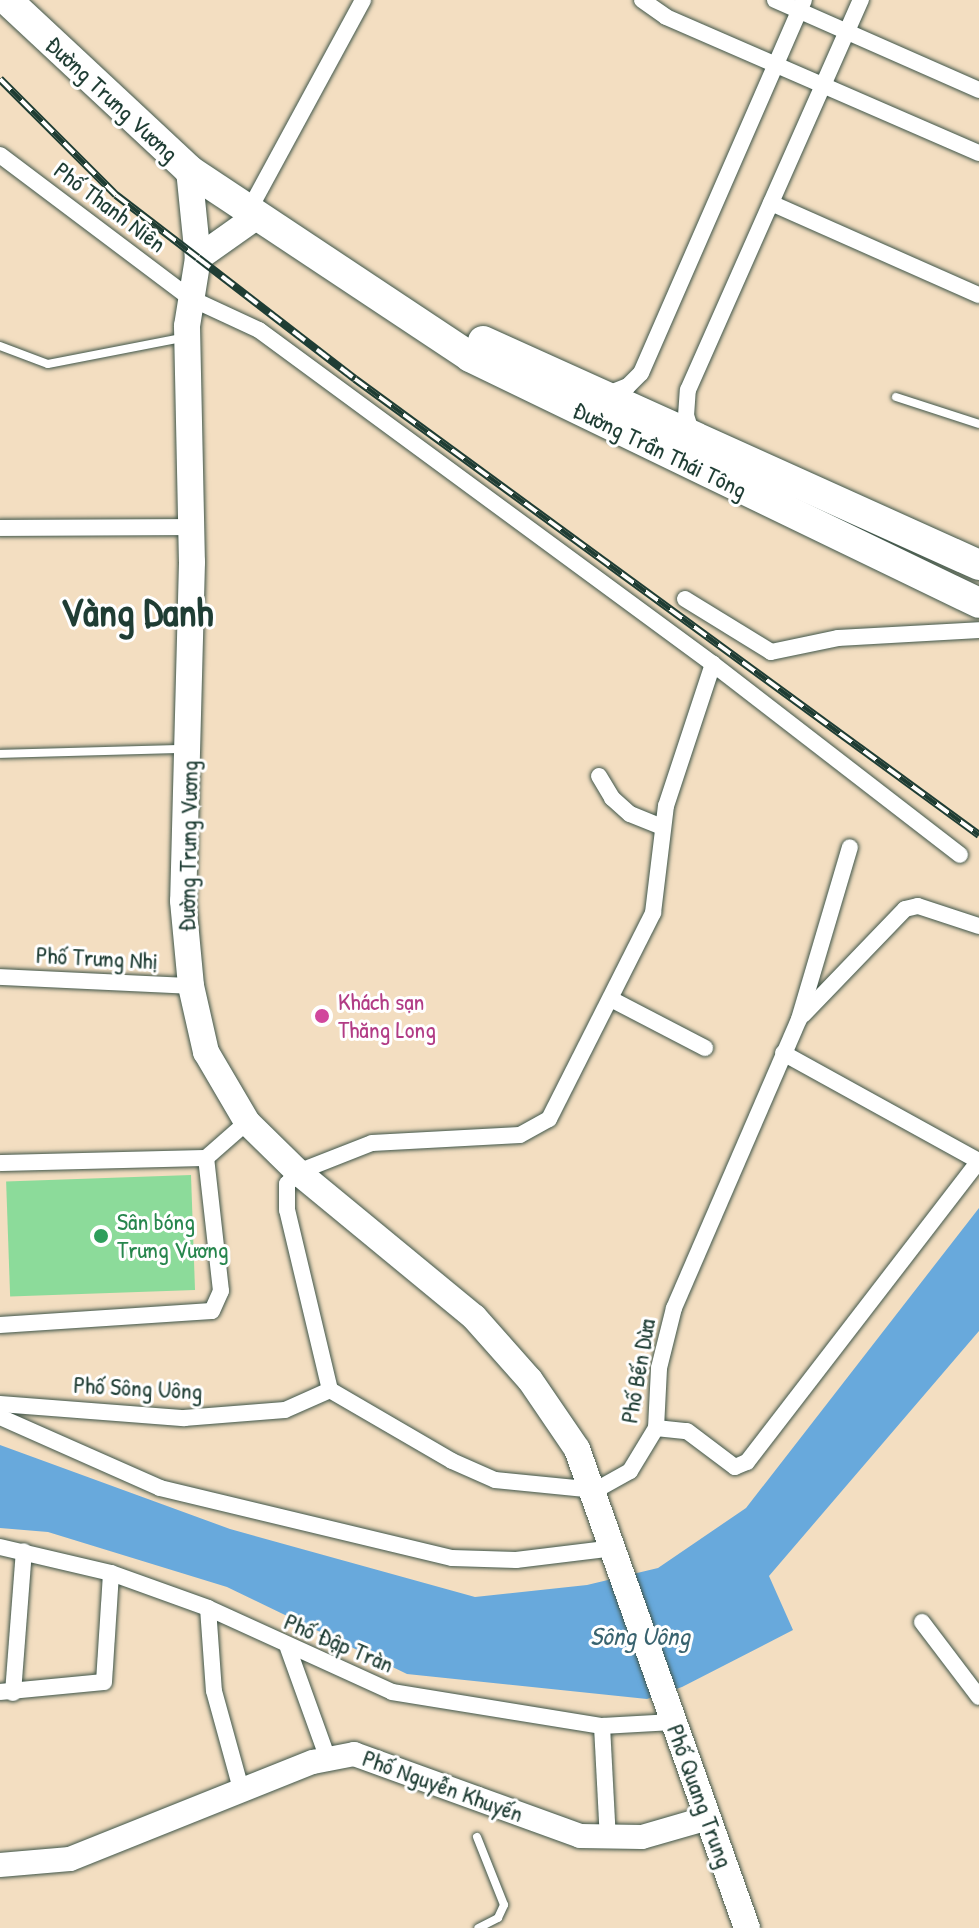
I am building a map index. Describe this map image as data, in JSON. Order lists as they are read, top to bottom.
{
  "streets": {
    "highway": ["Đường Trưng Vương", "Đường Trần Thái Tông"],
    "main road": ["Phố Quang Trung"],
    "street": [
      "Phố Thanh Niên",
      "Phố Trưng Nhị",
      "Phố Bến Dừa",
      "Phố Sông Uông",
      "Phố Đập Tràn",
      "Phố Nguyễn Khuyến"
    ]
  },
  "crossings": [
    ["Đường Trưng Vương", "Phố Thanh Niên"],
    ["Đường Trưng Vương", "Đường Trần Thái Tông"],
    ["Đường Trưng Vương", "Phố Trưng Nhị"],
    ["Đường Trưng Vương", "Phố Bến Dừa"],
    ["Đường Trưng Vương", "Phố Quang Trung"],
    ["Phố Đập Tràn", "Phố Quang Trung"],
    ["Phố Nguyễn Khuyến", "Phố Quang Trung"]
  ],
  "districts": ["Vàng Danh"],
  "water": ["Sông Uông"],
  "places": ["Khách sạn Thăng Long", "Sân bóng Trưng Vương"]
}
